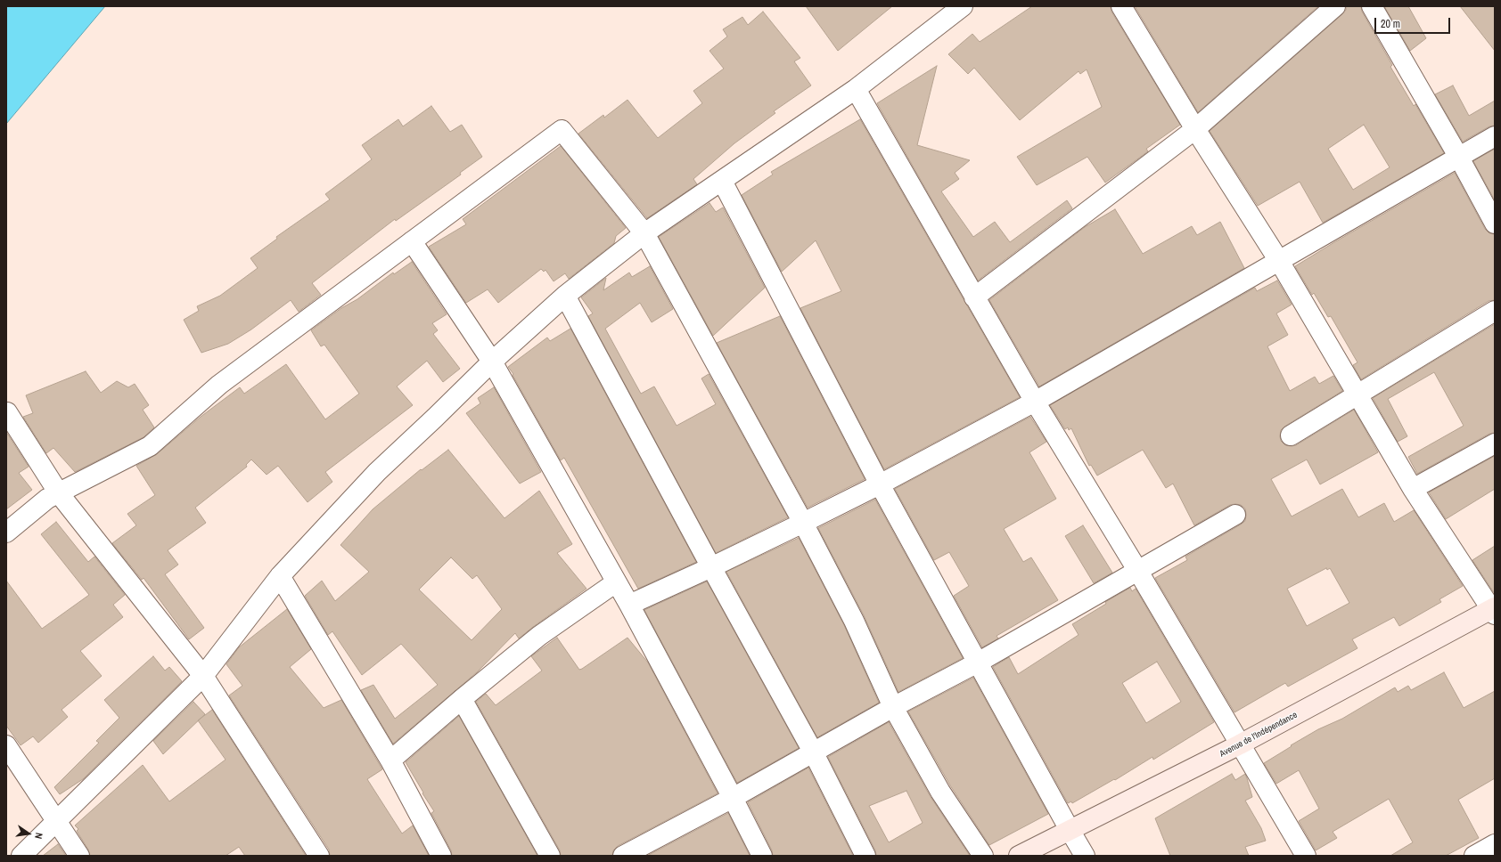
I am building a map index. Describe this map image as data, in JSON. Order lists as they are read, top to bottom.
{
  "streets": {
    "main road": ["Avenue de l'Indépendance"]
  },
  "scale_bar": "20 m",
  "north": "right"
}
